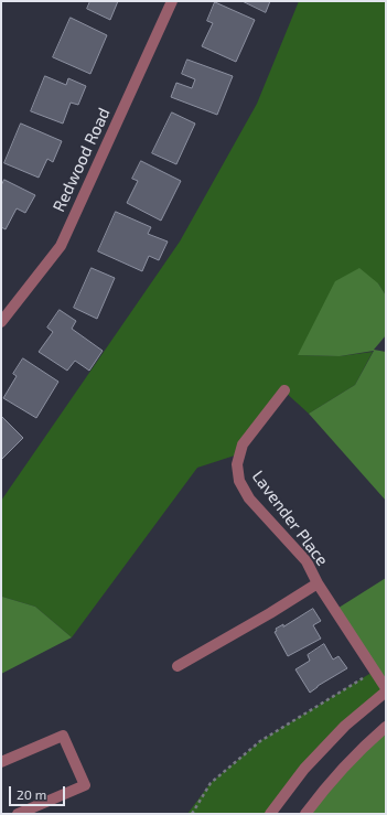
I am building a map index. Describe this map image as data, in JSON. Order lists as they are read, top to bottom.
{
  "streets": {
    "street": ["Redwood Road", "Lavender Place"]
  },
  "scale_bar": "20 m"
}
